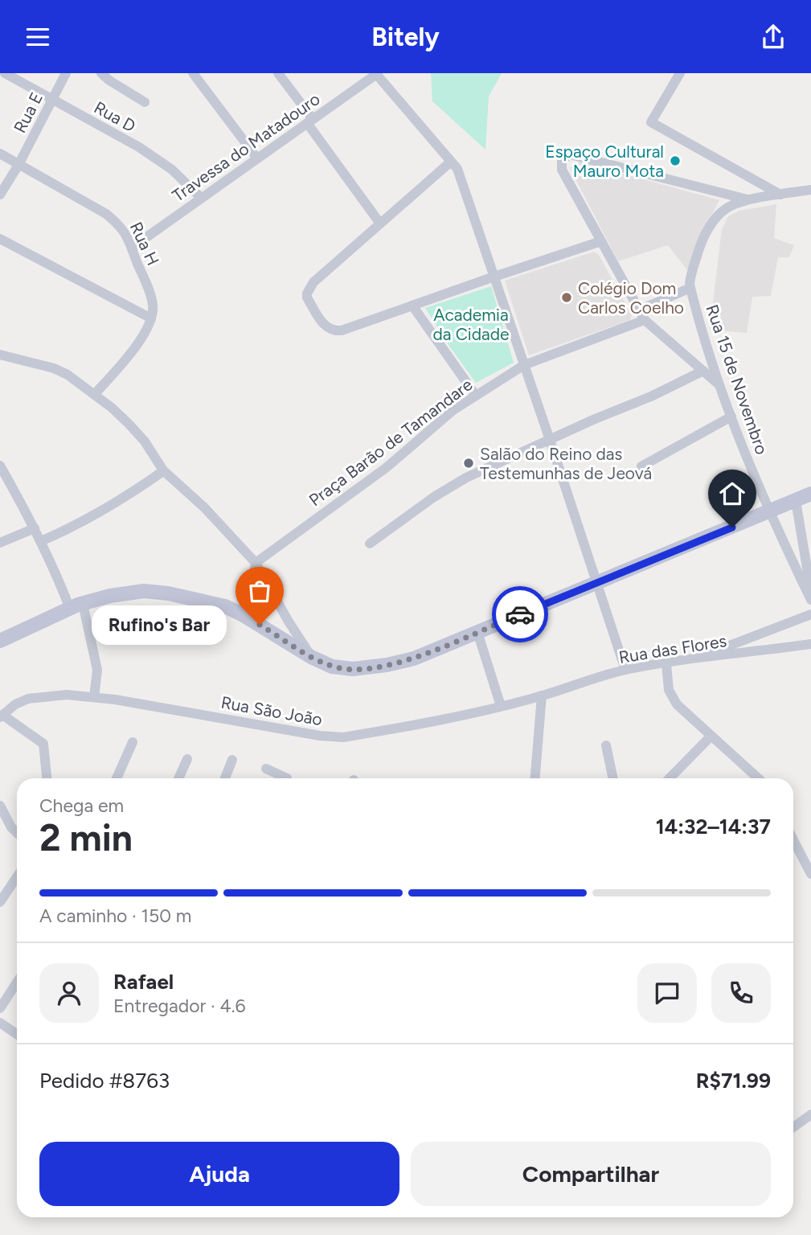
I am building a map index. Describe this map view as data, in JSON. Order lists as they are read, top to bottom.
{
  "streets": {
    "street": [
      "Rua E",
      "Rua D",
      "Travessa do Matadouro",
      "Rua H",
      "Rua 15 de Novembro",
      "Praça Barão de Tamandare",
      "Rua das Flores",
      "Rua São João"
    ]
  },
  "crossings": [
    ["Rua E", "Rua D"],
    ["Rua E", "Rua H"],
    ["Rua D", "Travessa do Matadouro"],
    ["Travessa do Matadouro", "Rua H"],
    ["Rua das Flores", "Rua São João"]
  ],
  "parks": ["Academia da Cidade"],
  "places": [
    "Espaço Cultural Mauro Mota",
    "Colégio Dom Carlos Coelho",
    "Salão do Reino das Testemunhas de Jeová",
    "Rufino's Bar"
  ],
  "page": {
    "header": "Bitely",
    "bubble": "Rufino's Bar",
    "heading": ["2 min", "Chega em", "14:32–14:37"],
    "panel": [
      "Rafael",
      "Entregador · 4.6",
      "Pedido #8763",
      "R$71.99"
    ],
    "bar": "A caminho · 150 m",
    "buttons": ["Ajuda", "Compartilhar"]
  }
}
